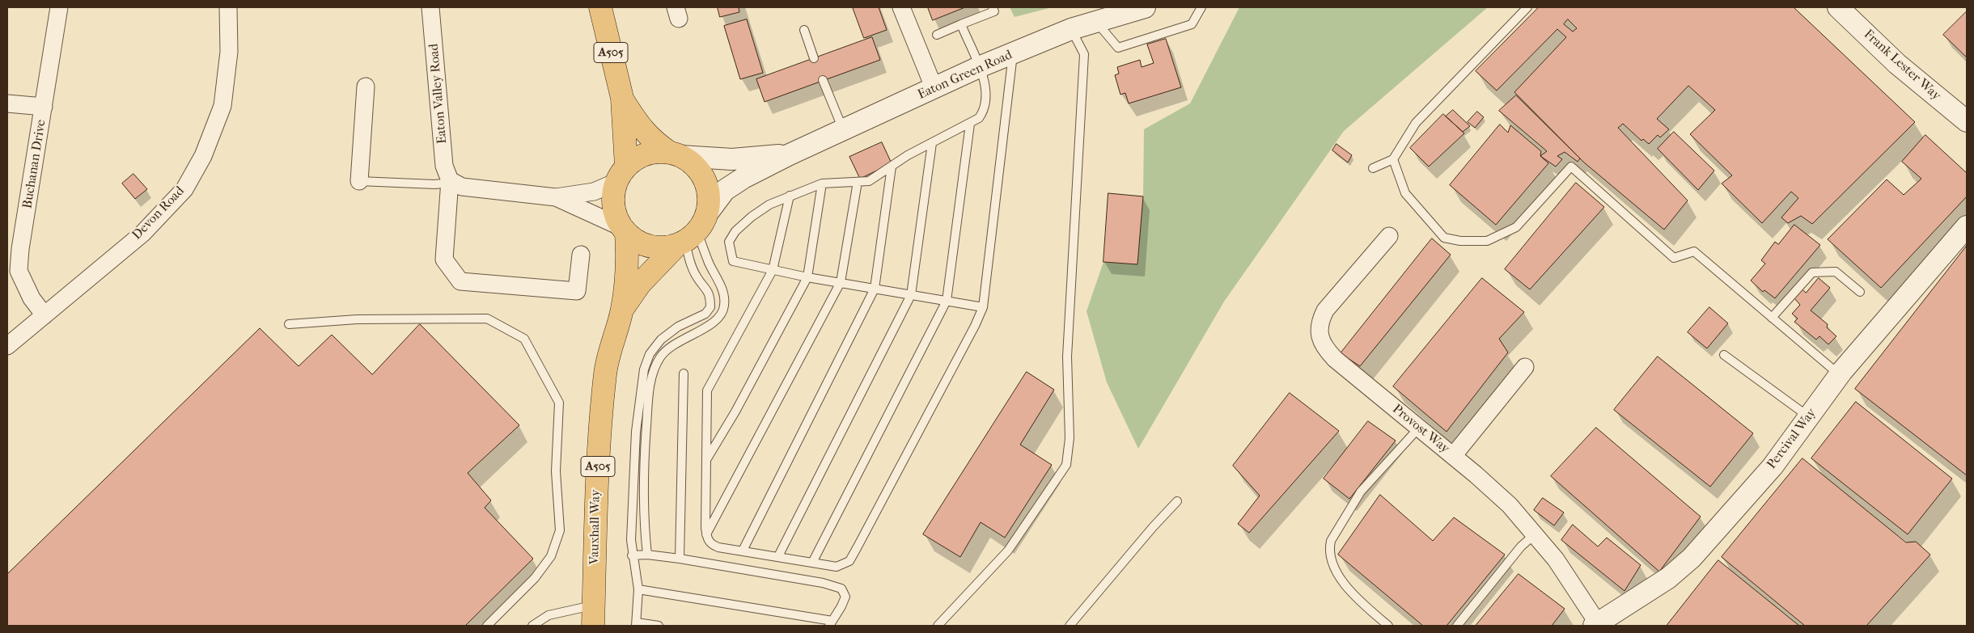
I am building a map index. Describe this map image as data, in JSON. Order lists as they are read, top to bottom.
{
  "streets": {
    "main road": ["A505", "Vauxhall Way"],
    "street": [
      "Frank Lester Way",
      "Eaton Green Road",
      "Eaton Valley Road",
      "Buchanan Drive",
      "Devon Road",
      "Provost Way",
      "Percival Way"
    ]
  },
  "crossings": [
    ["A505", "Eaton Green Road"],
    ["A505", "Vauxhall Way"],
    ["Eaton Green Road", "Vauxhall Way"],
    ["Buchanan Drive", "Devon Road"],
    ["Provost Way", "Percival Way"]
  ]
}
